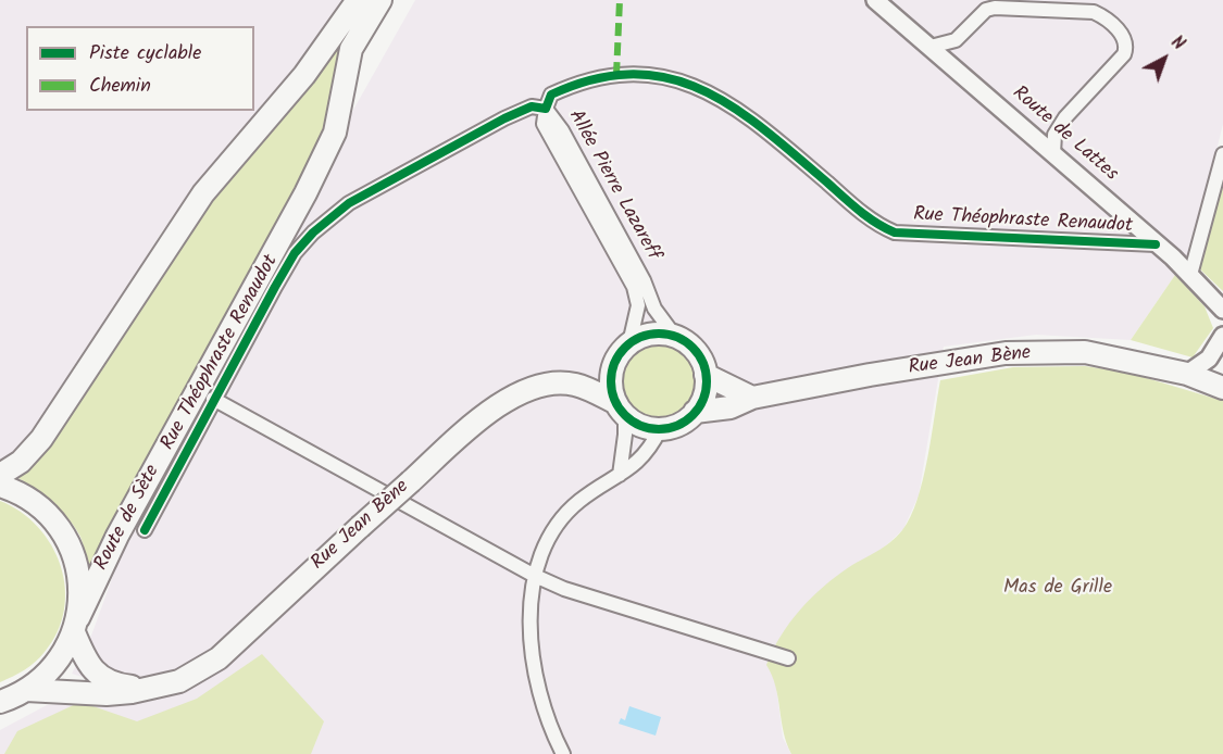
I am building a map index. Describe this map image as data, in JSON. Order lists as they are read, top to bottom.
{
  "streets": {
    "main road": ["Rue Jean Bène", "Route de Sète"],
    "street": ["Route de Lattes", "Allée Pierre Lazareff", "Rue Théophraste Renaudot"]
  },
  "crossings": [
    ["Route de Lattes", "Rue Théophraste Renaudot"],
    ["Allée Pierre Lazareff", "Rue Théophraste Renaudot"],
    ["Allée Pierre Lazareff", "Rue Jean Bène"],
    ["Rue Jean Bène", "Route de Sète"]
  ],
  "parks": ["Mas de Grille"],
  "legend": ["Piste cyclable", "Chemin"],
  "north": "top right"
}
